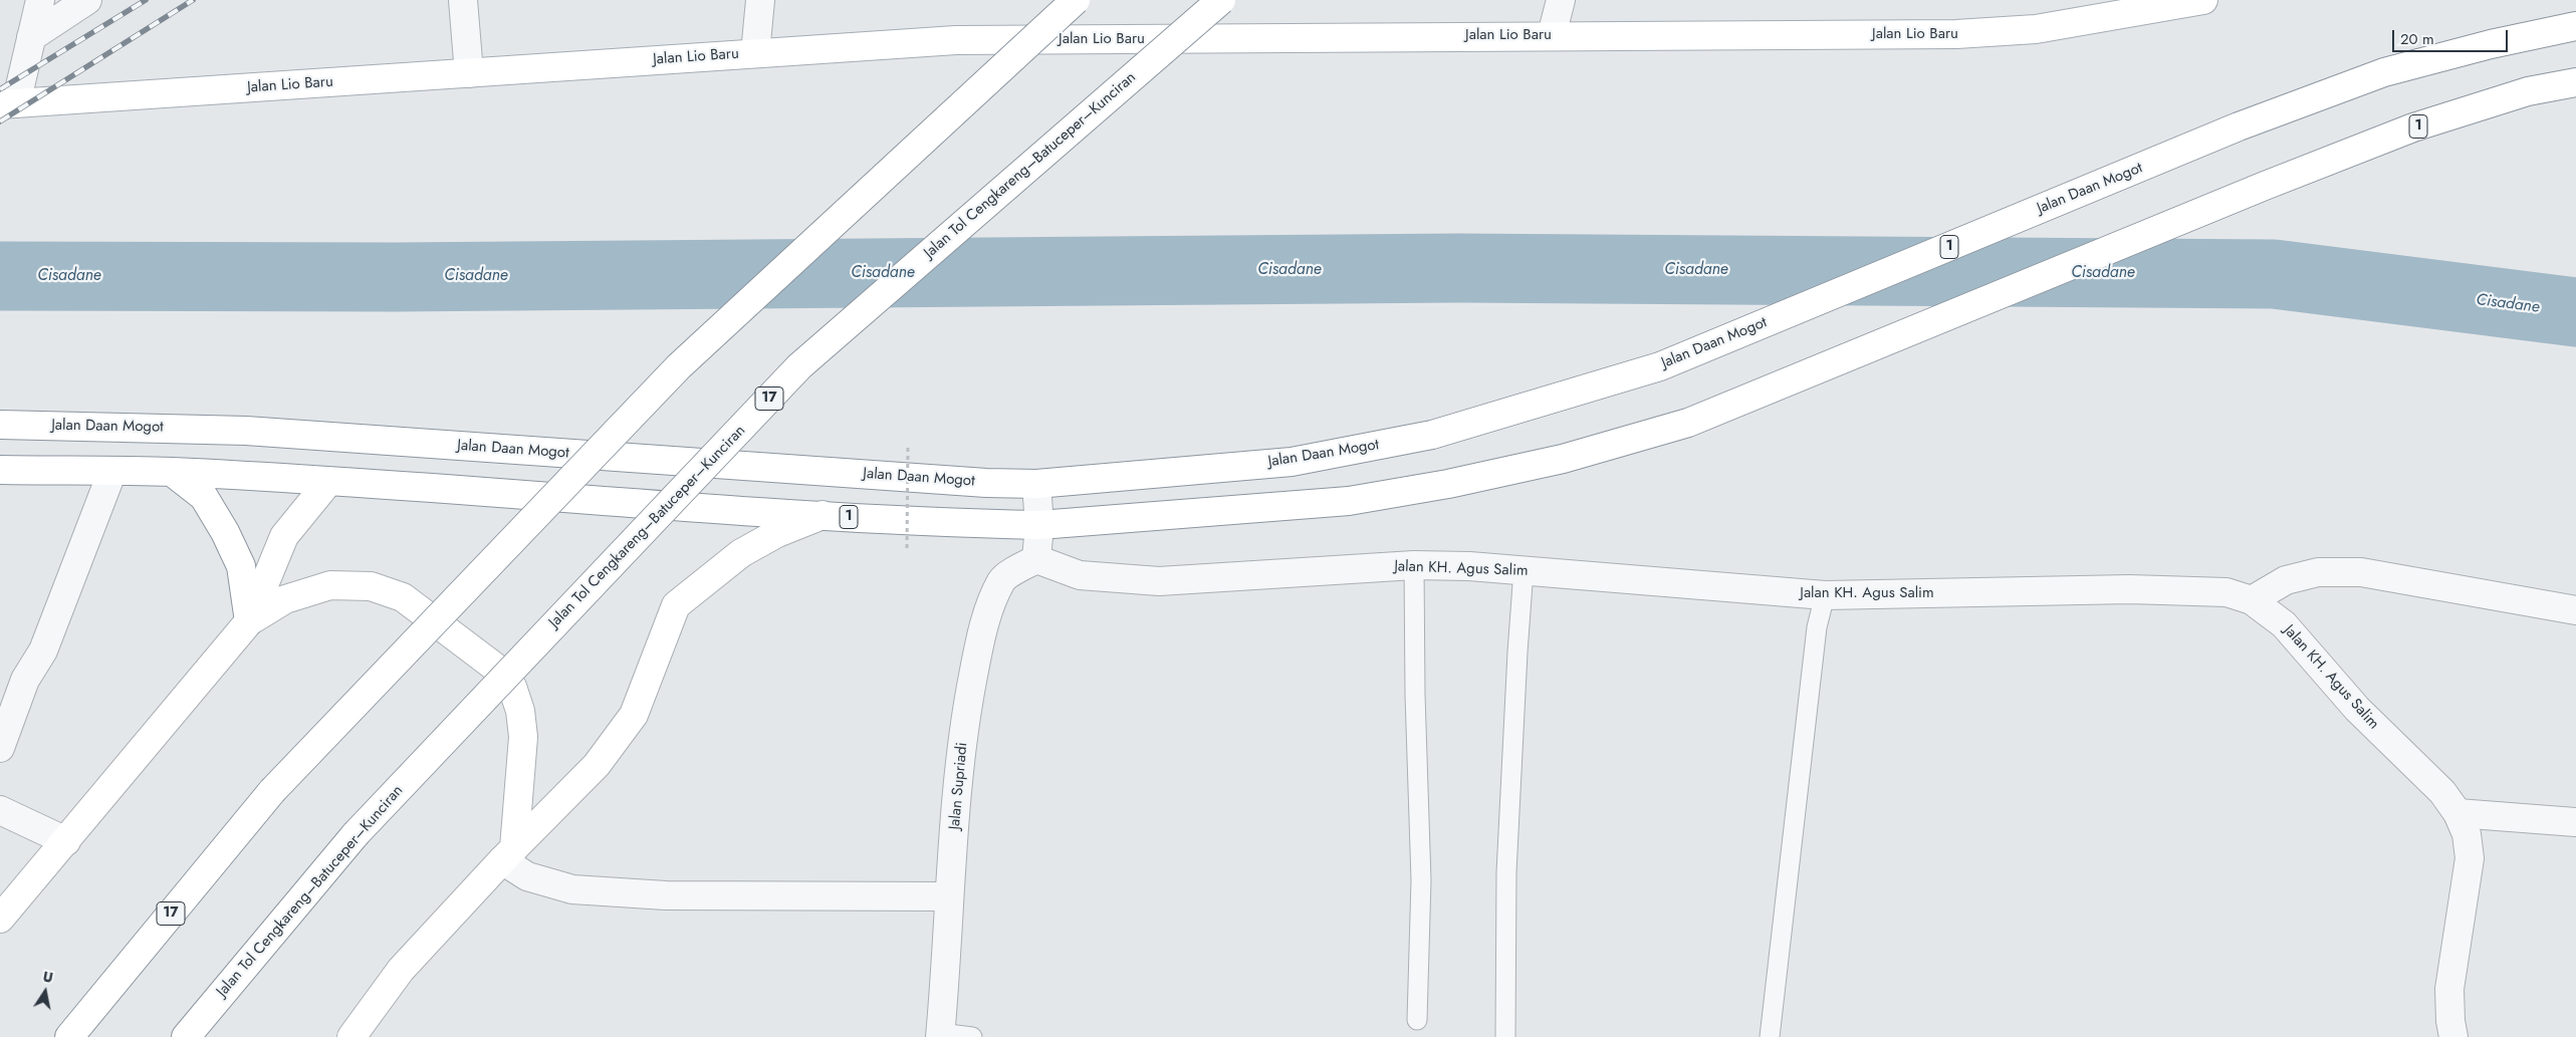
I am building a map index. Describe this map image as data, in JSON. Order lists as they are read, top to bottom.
{
  "streets": {
    "main road": [
      "Jalan Lio Baru",
      "1",
      "Jalan Tol Cengkareng–Batuceper–Kunciran",
      "Jalan Daan Mogot",
      "17"
    ],
    "street": ["Jalan KH. Agus Salim", "Jalan Supriadi"]
  },
  "crossings": [
    ["Jalan KH. Agus Salim", "Jalan Supriadi"]
  ],
  "water": ["Cisadane"],
  "scale_bar": "20 m",
  "north": "top"
}
